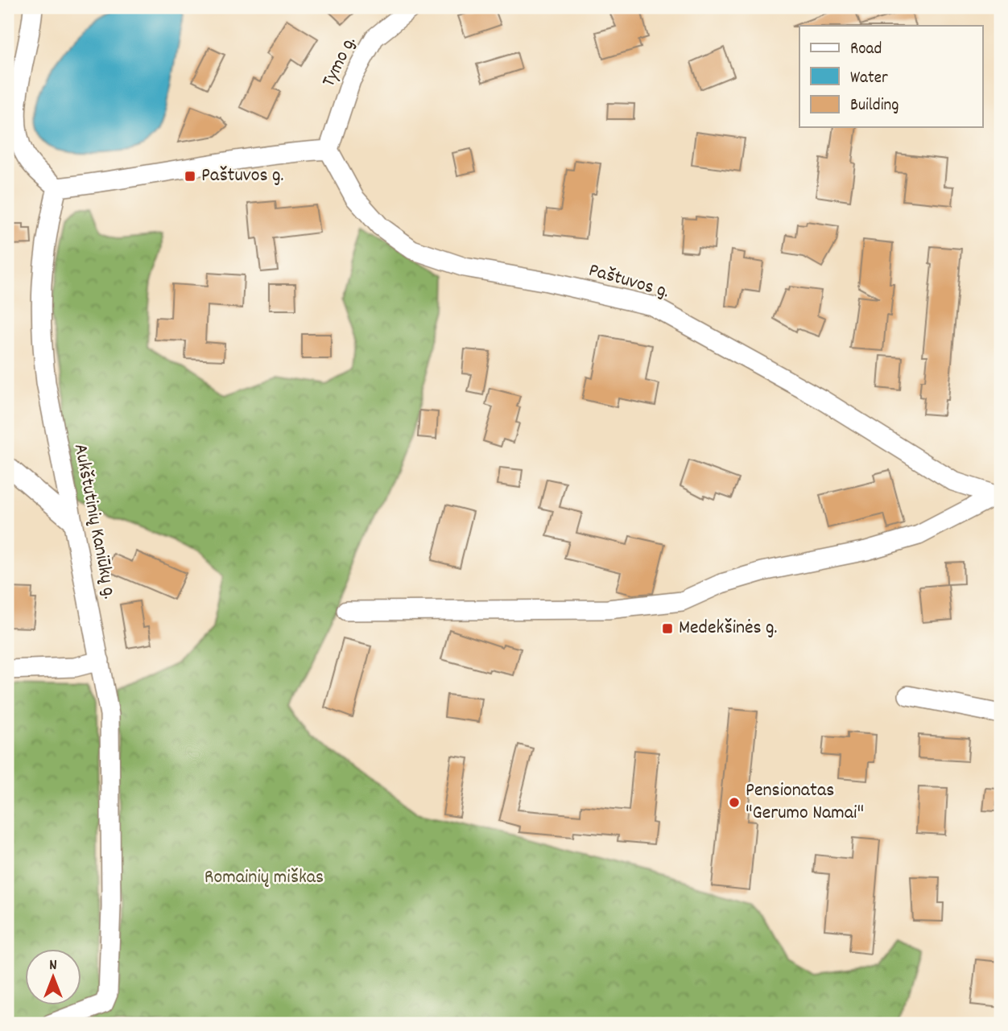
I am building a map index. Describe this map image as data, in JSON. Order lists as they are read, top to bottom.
{
  "streets": {
    "street": ["Tymo g.", "Paštuvos g.", "Aukštutinių Kaniūkų g."]
  },
  "crossings": [
    ["Tymo g.", "Paštuvos g."]
  ],
  "parks": ["Romainių miškas"],
  "places": {
    "transit": ["Paštuvos g.", "Medekšinės g."],
    "other": ["Pensionatas \"Gerumo Namai\""]
  },
  "legend": ["Road", "Water", "Building"],
  "north": "top"
}
